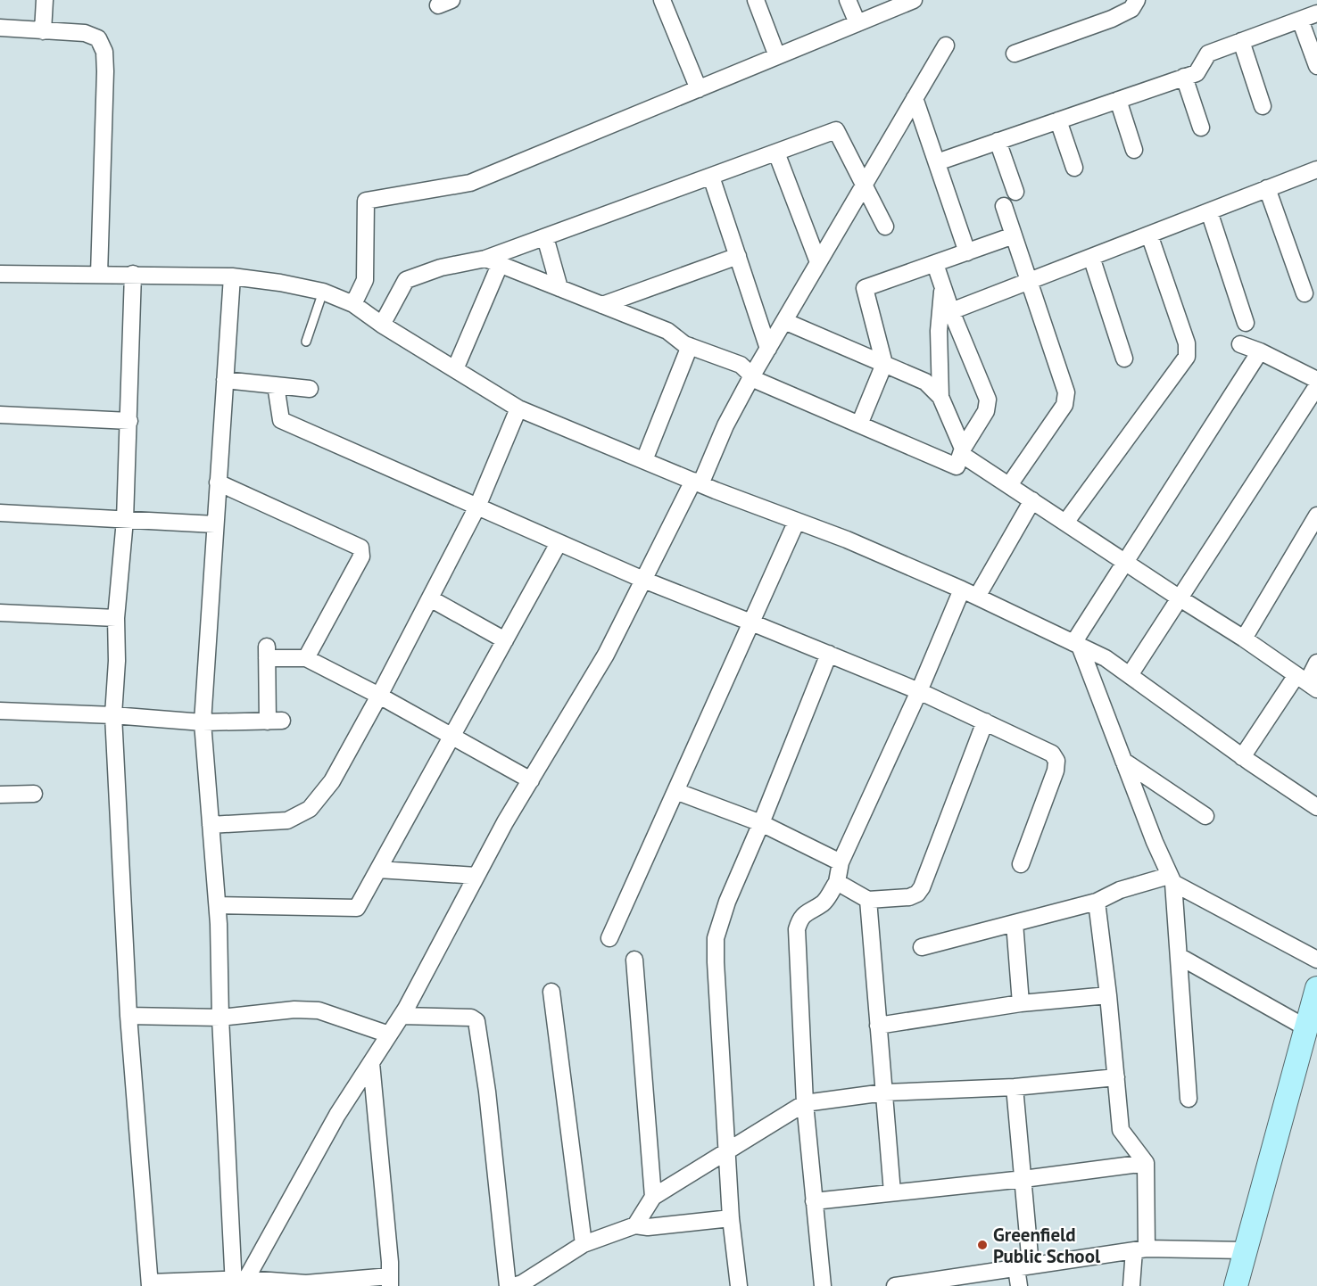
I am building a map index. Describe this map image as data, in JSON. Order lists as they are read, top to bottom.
{
  "places": ["Greenfield Public School"]
}
